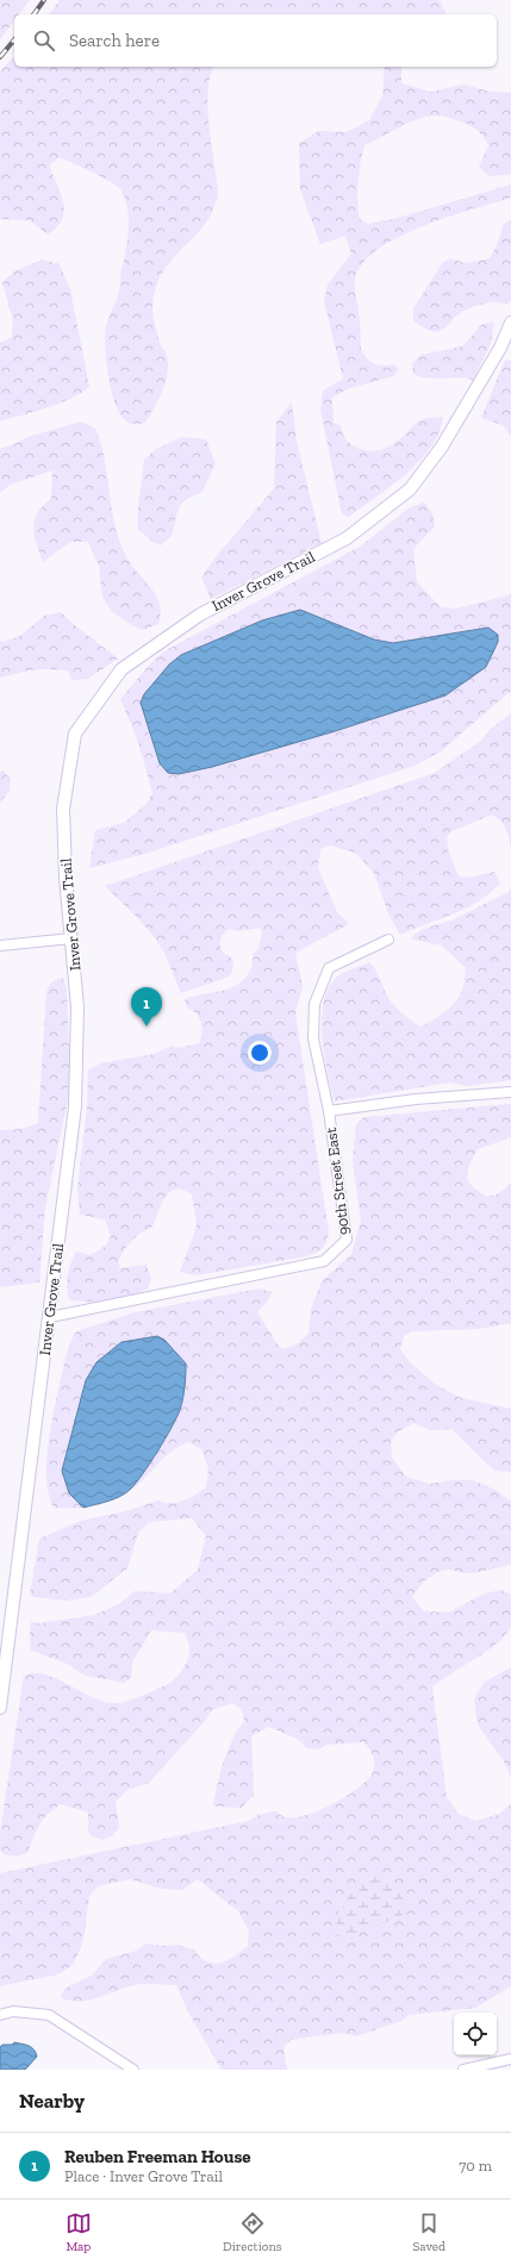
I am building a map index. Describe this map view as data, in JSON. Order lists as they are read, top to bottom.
{
  "streets": {
    "street": ["Inver Grove Trail", "90th Street East"]
  },
  "crossings": [
    ["Inver Grove Trail", "90th Street East"]
  ],
  "page": {
    "search": "Search here",
    "pins": "1",
    "heading": "Nearby",
    "list": [
      {
        "mark": "1",
        "name": "Reuben Freeman House",
        "note": "Place · Inver Grove Trail",
        "value": "70 m"
      }
    ],
    "nav": ["Map", "Directions", "Saved"]
  }
}
